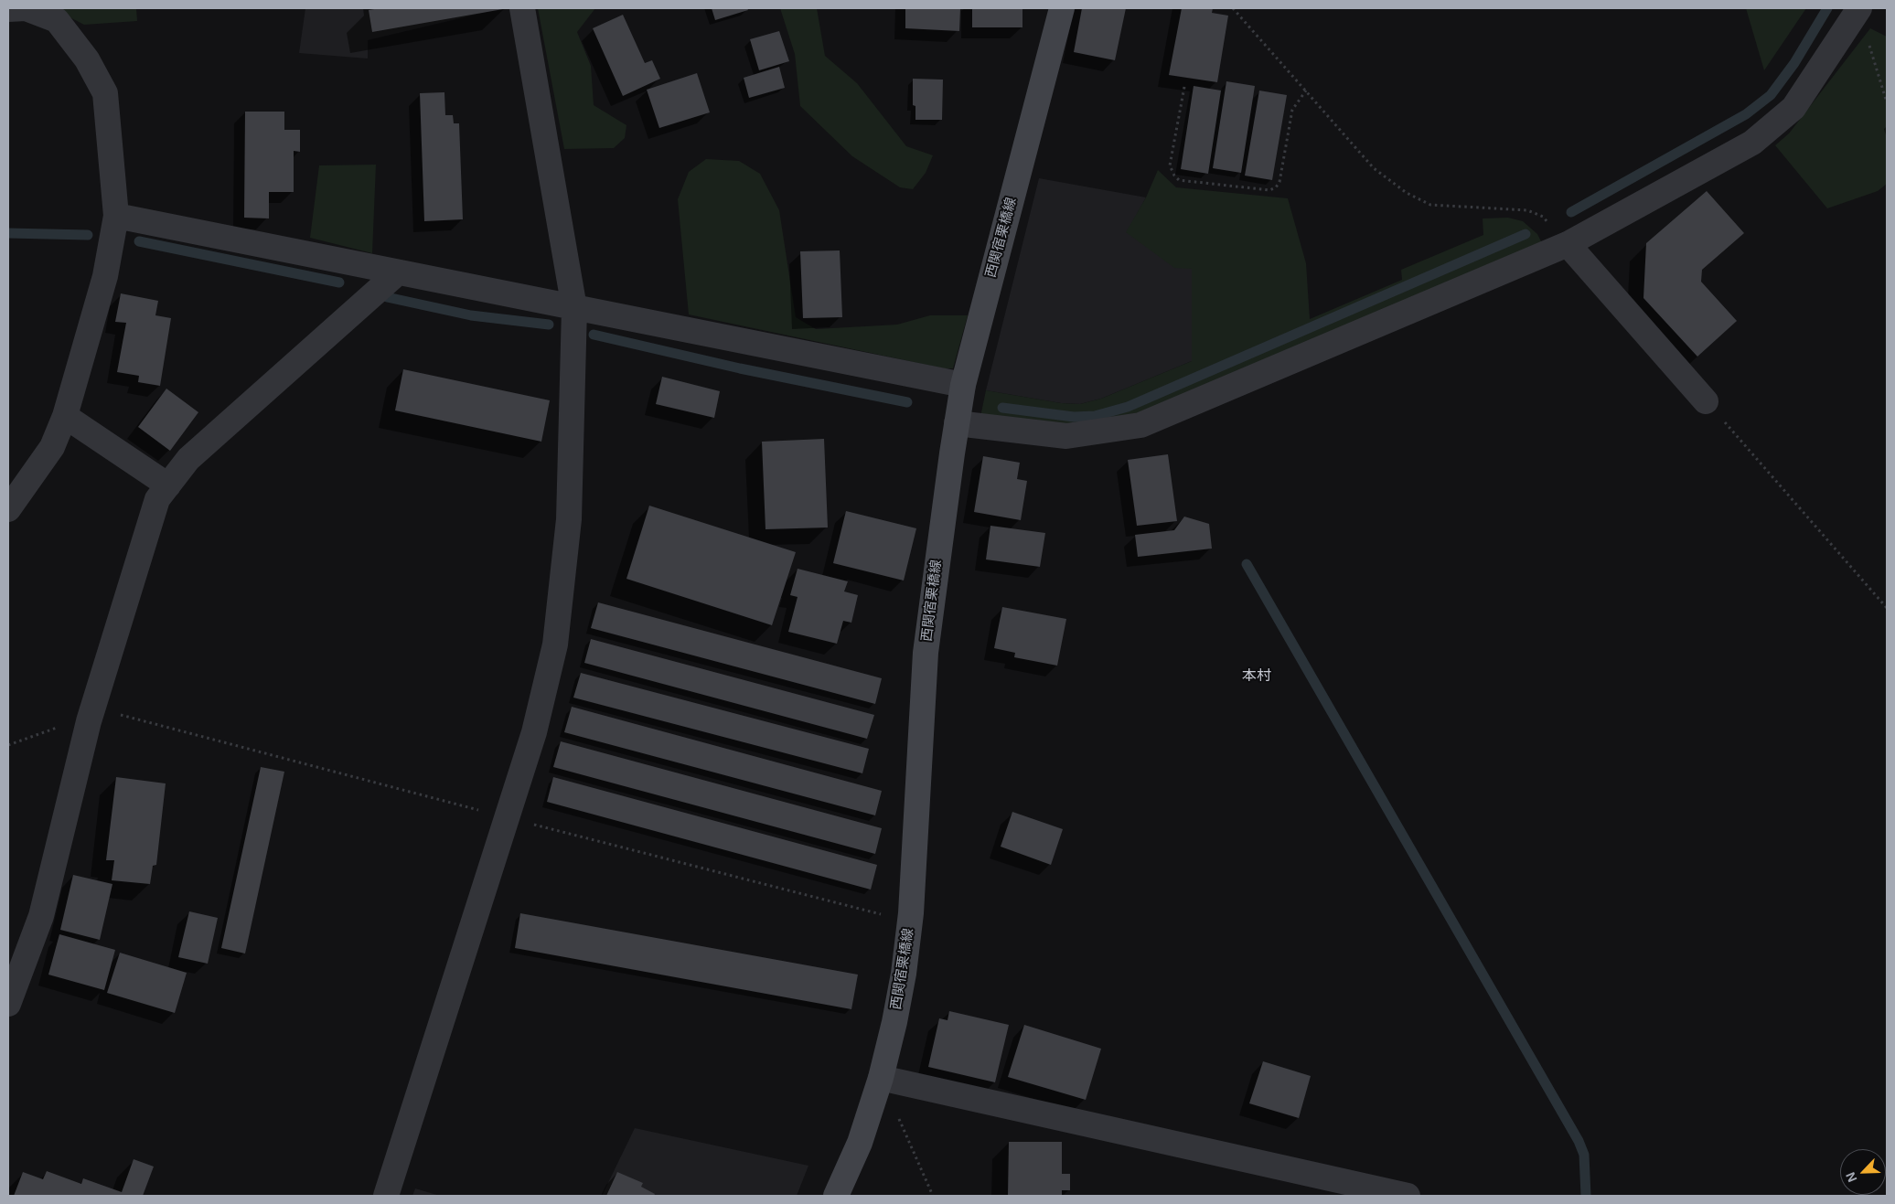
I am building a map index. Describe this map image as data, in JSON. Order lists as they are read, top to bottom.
{
  "streets": {
    "main road": ["西関宿栗橋線"]
  },
  "districts": ["本村"],
  "north": "bottom left"
}
